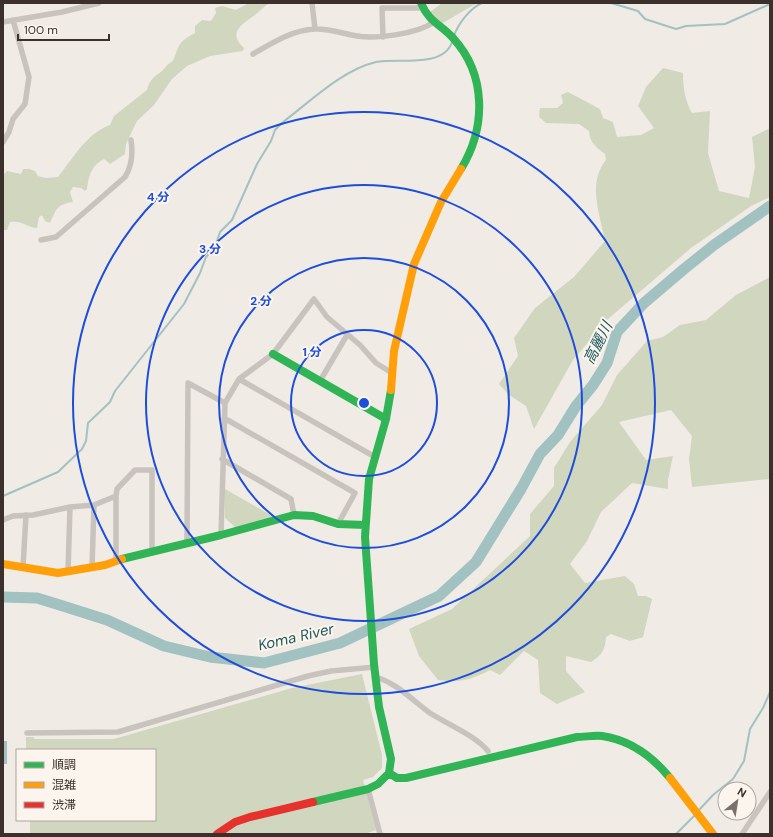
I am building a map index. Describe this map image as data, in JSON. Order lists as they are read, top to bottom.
{
  "water": ["高麗川", "Koma River"],
  "legend": ["順調", "混雑", "渋滞"],
  "scale_bar": "100 m",
  "north": "top right",
  "rings": [
    "4 分",
    "3 分",
    "2 分",
    "1 分"
  ]
}
